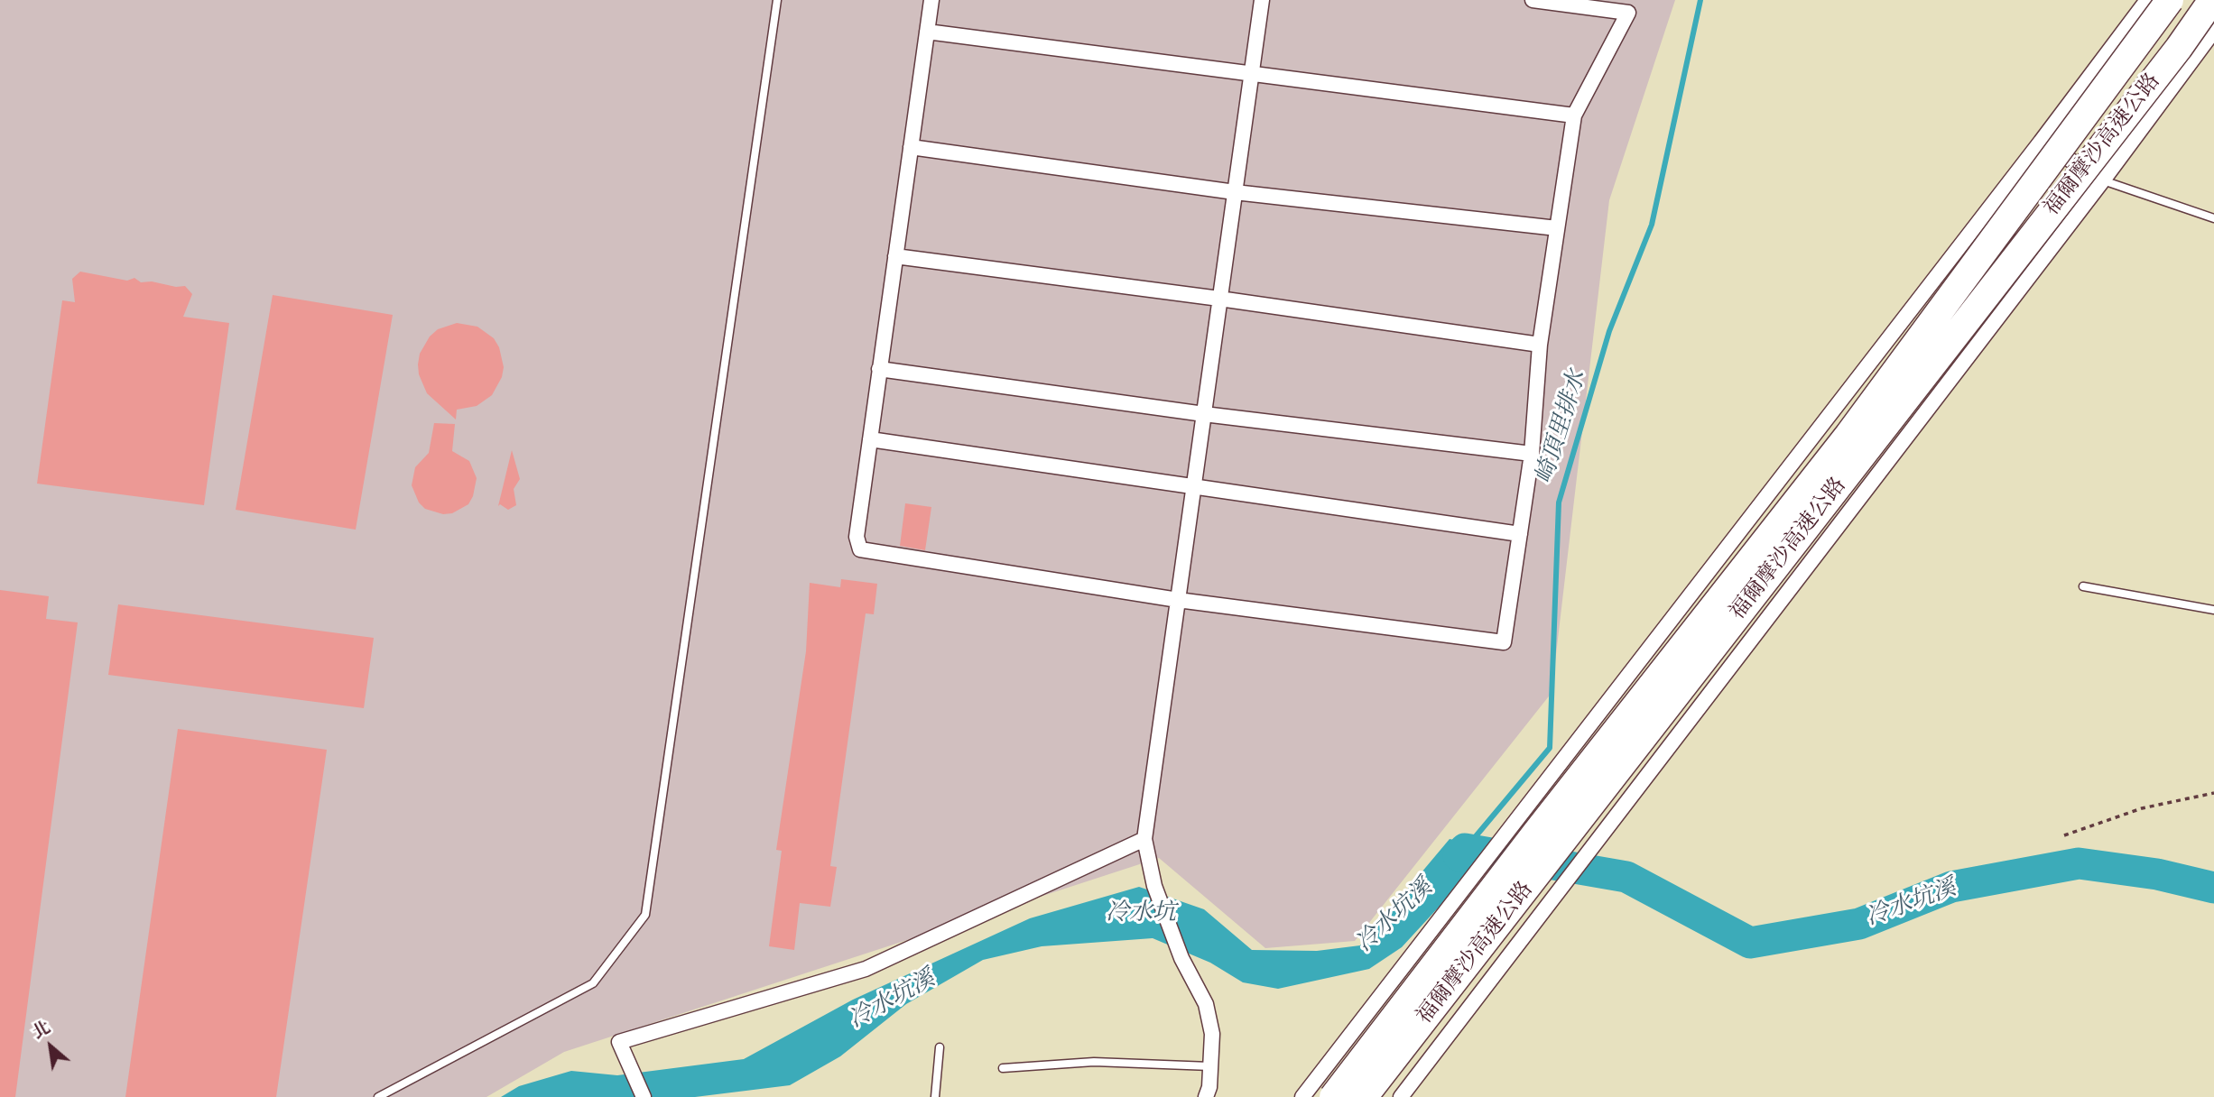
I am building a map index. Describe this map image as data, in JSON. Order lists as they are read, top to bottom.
{
  "streets": {
    "highway": ["福爾摩沙高速公路"]
  },
  "water": ["崎頂里排水", "冷水坑溪", "冷水坑"],
  "north": "top left"
}
